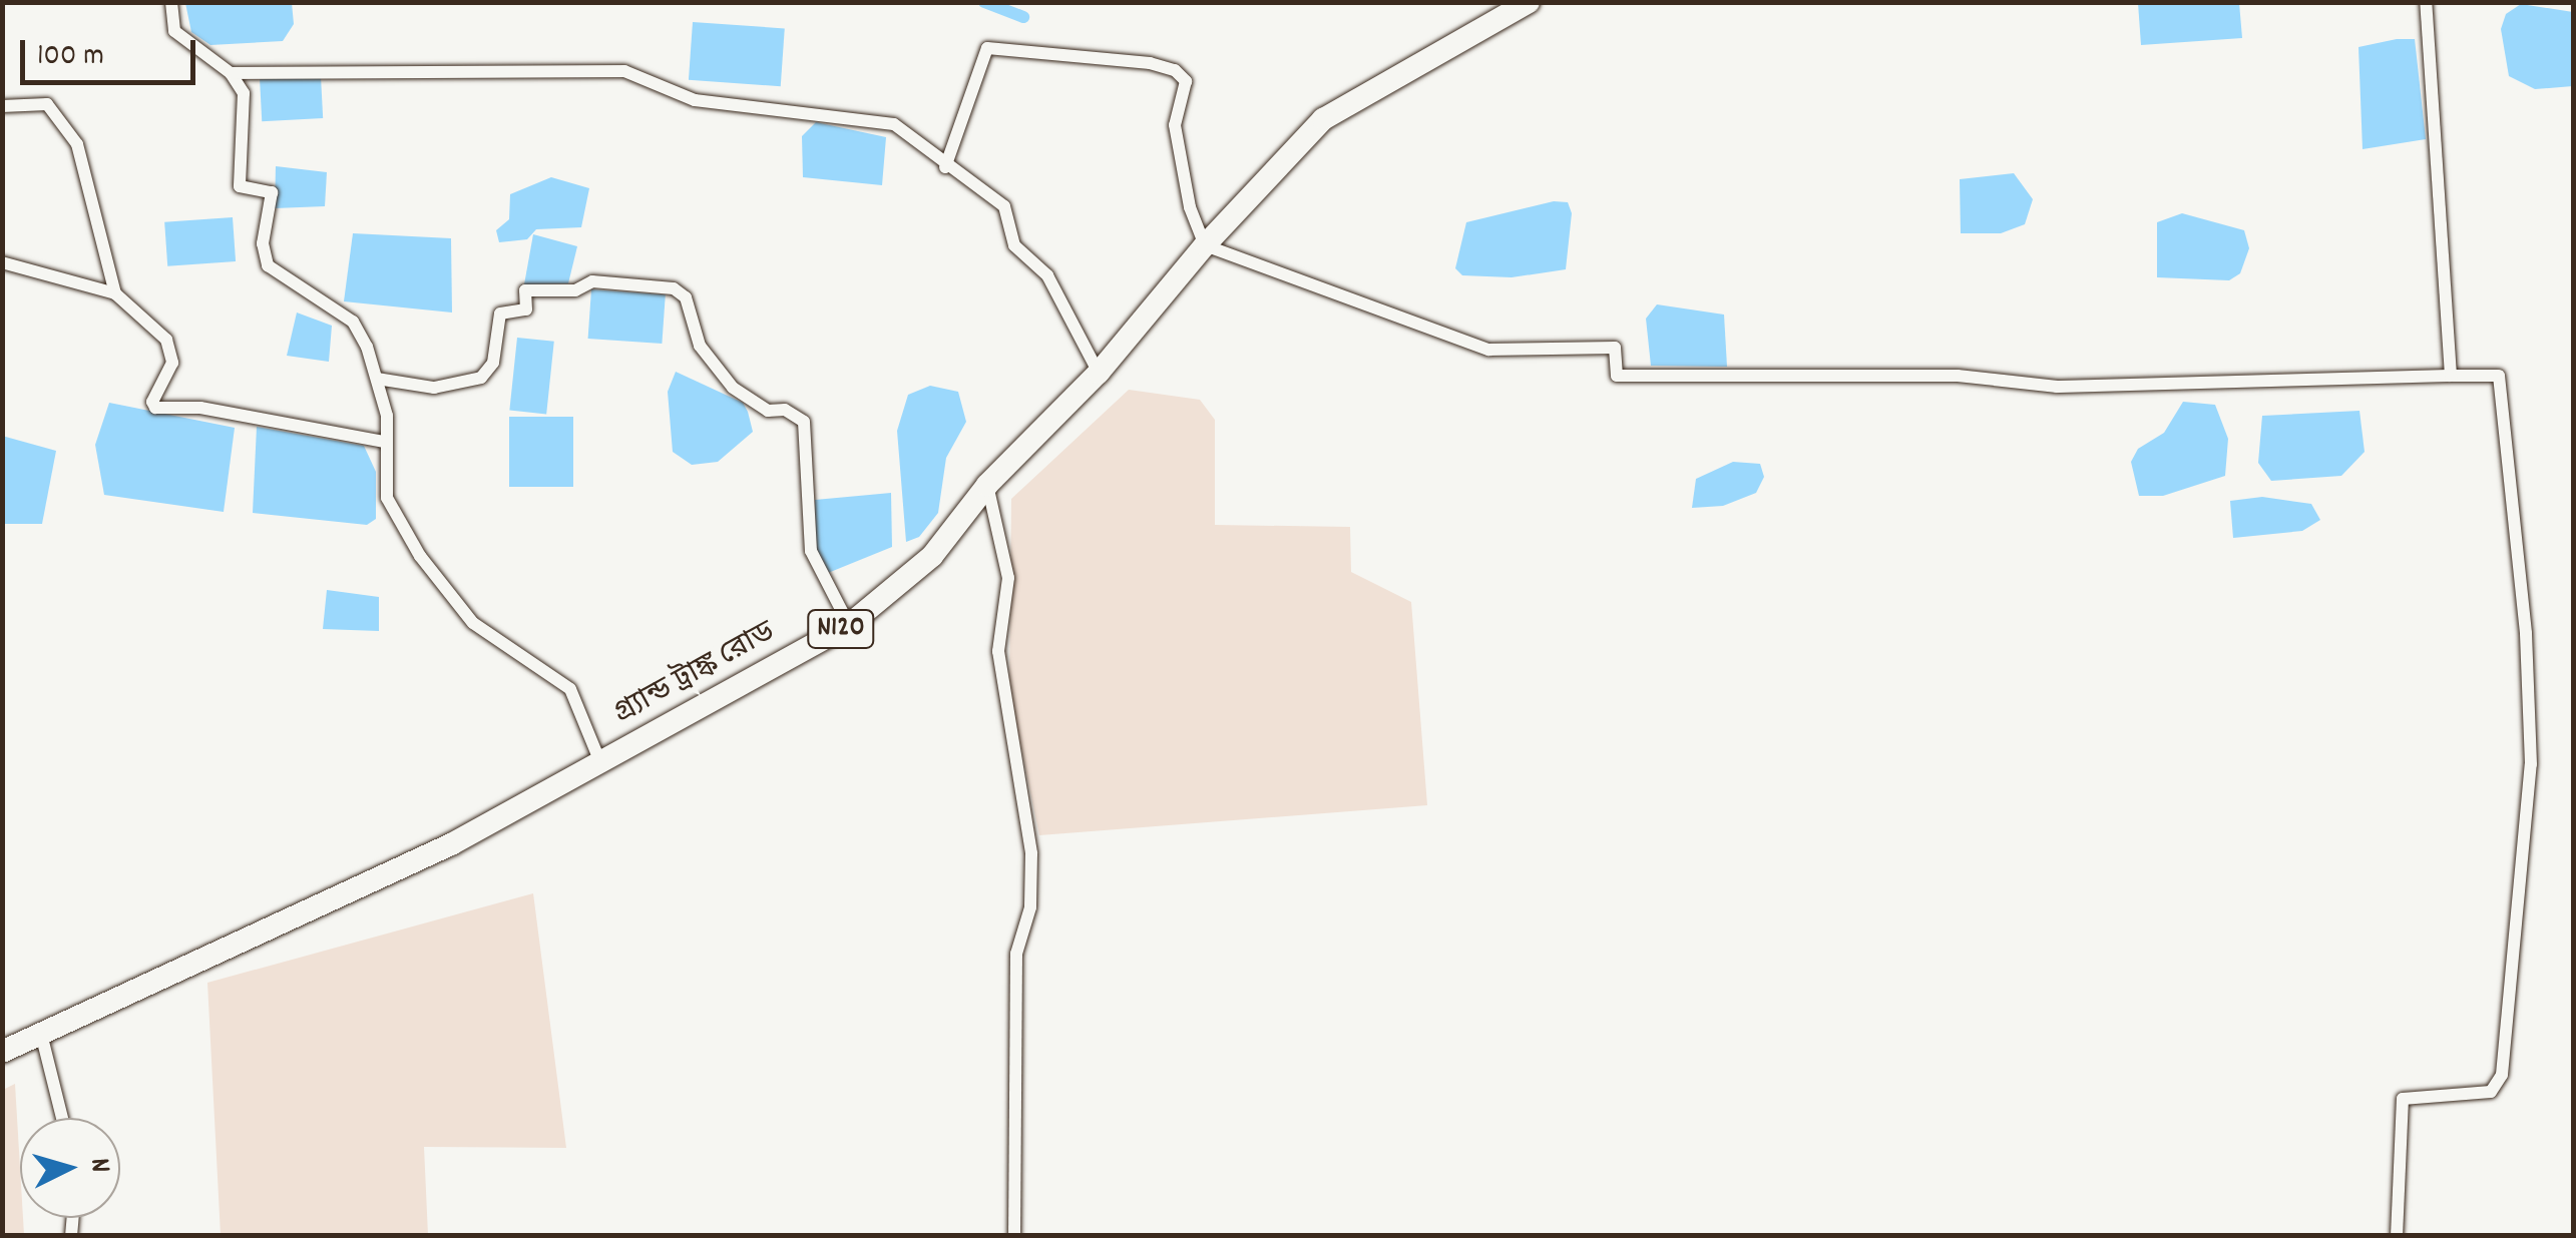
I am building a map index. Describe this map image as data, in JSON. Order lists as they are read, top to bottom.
{
  "streets": {
    "highway": ["N120", "গ্র্যান্ড ট্রাঙ্ক রোড"]
  },
  "scale_bar": "100 m",
  "north": "right"
}
